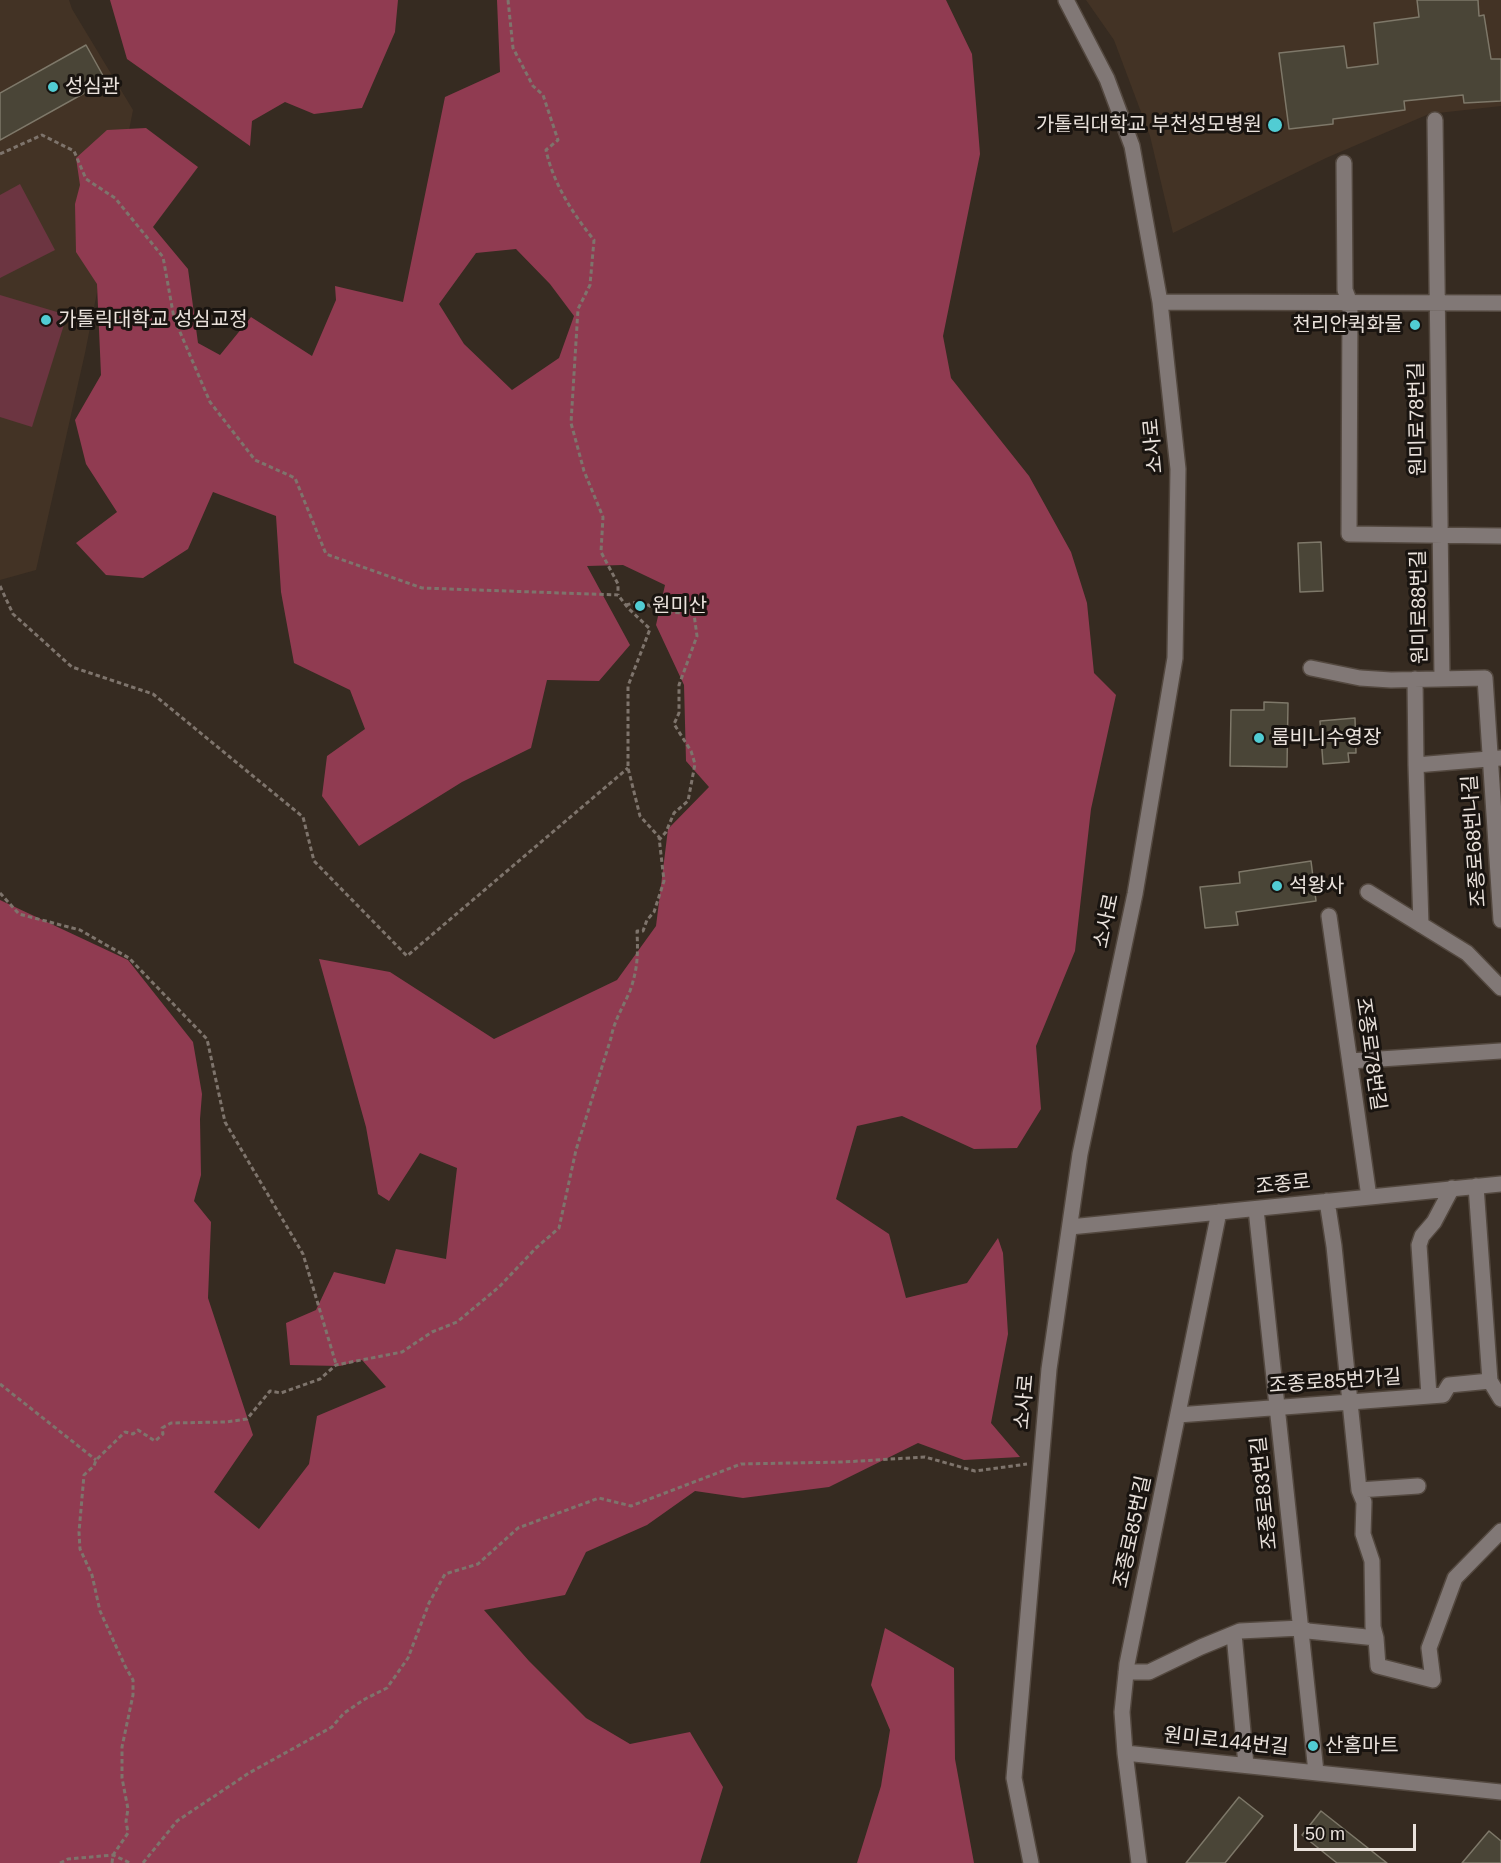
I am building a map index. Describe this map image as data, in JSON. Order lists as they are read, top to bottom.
{
  "streets": {
    "street": [
      "원미로78번길",
      "소사로",
      "원미로88번길",
      "조종로68번나길",
      "조종로78번길",
      "조종로",
      "조종로85번가길",
      "조종로83번길",
      "조종로85번길",
      "원미로144번길"
    ]
  },
  "crossings": [
    ["원미로78번길", "원미로88번길"],
    ["소사로", "조종로"],
    ["원미로88번길", "조종로68번나길"],
    ["조종로78번길", "조종로"],
    ["조종로", "조종로83번길"],
    ["조종로", "조종로85번길"],
    ["조종로85번가길", "조종로83번길"],
    ["조종로85번가길", "조종로85번길"],
    ["조종로83번길", "원미로144번길"],
    ["조종로85번길", "원미로144번길"]
  ],
  "places": [
    "성심관",
    "가톨릭대학교 부천성모병원",
    "가톨릭대학교 성심교정",
    "천리안퀵화물",
    "원미산",
    "룸비니수영장",
    "석왕사",
    "산홈마트"
  ],
  "scale_bar": "50 m"
}
